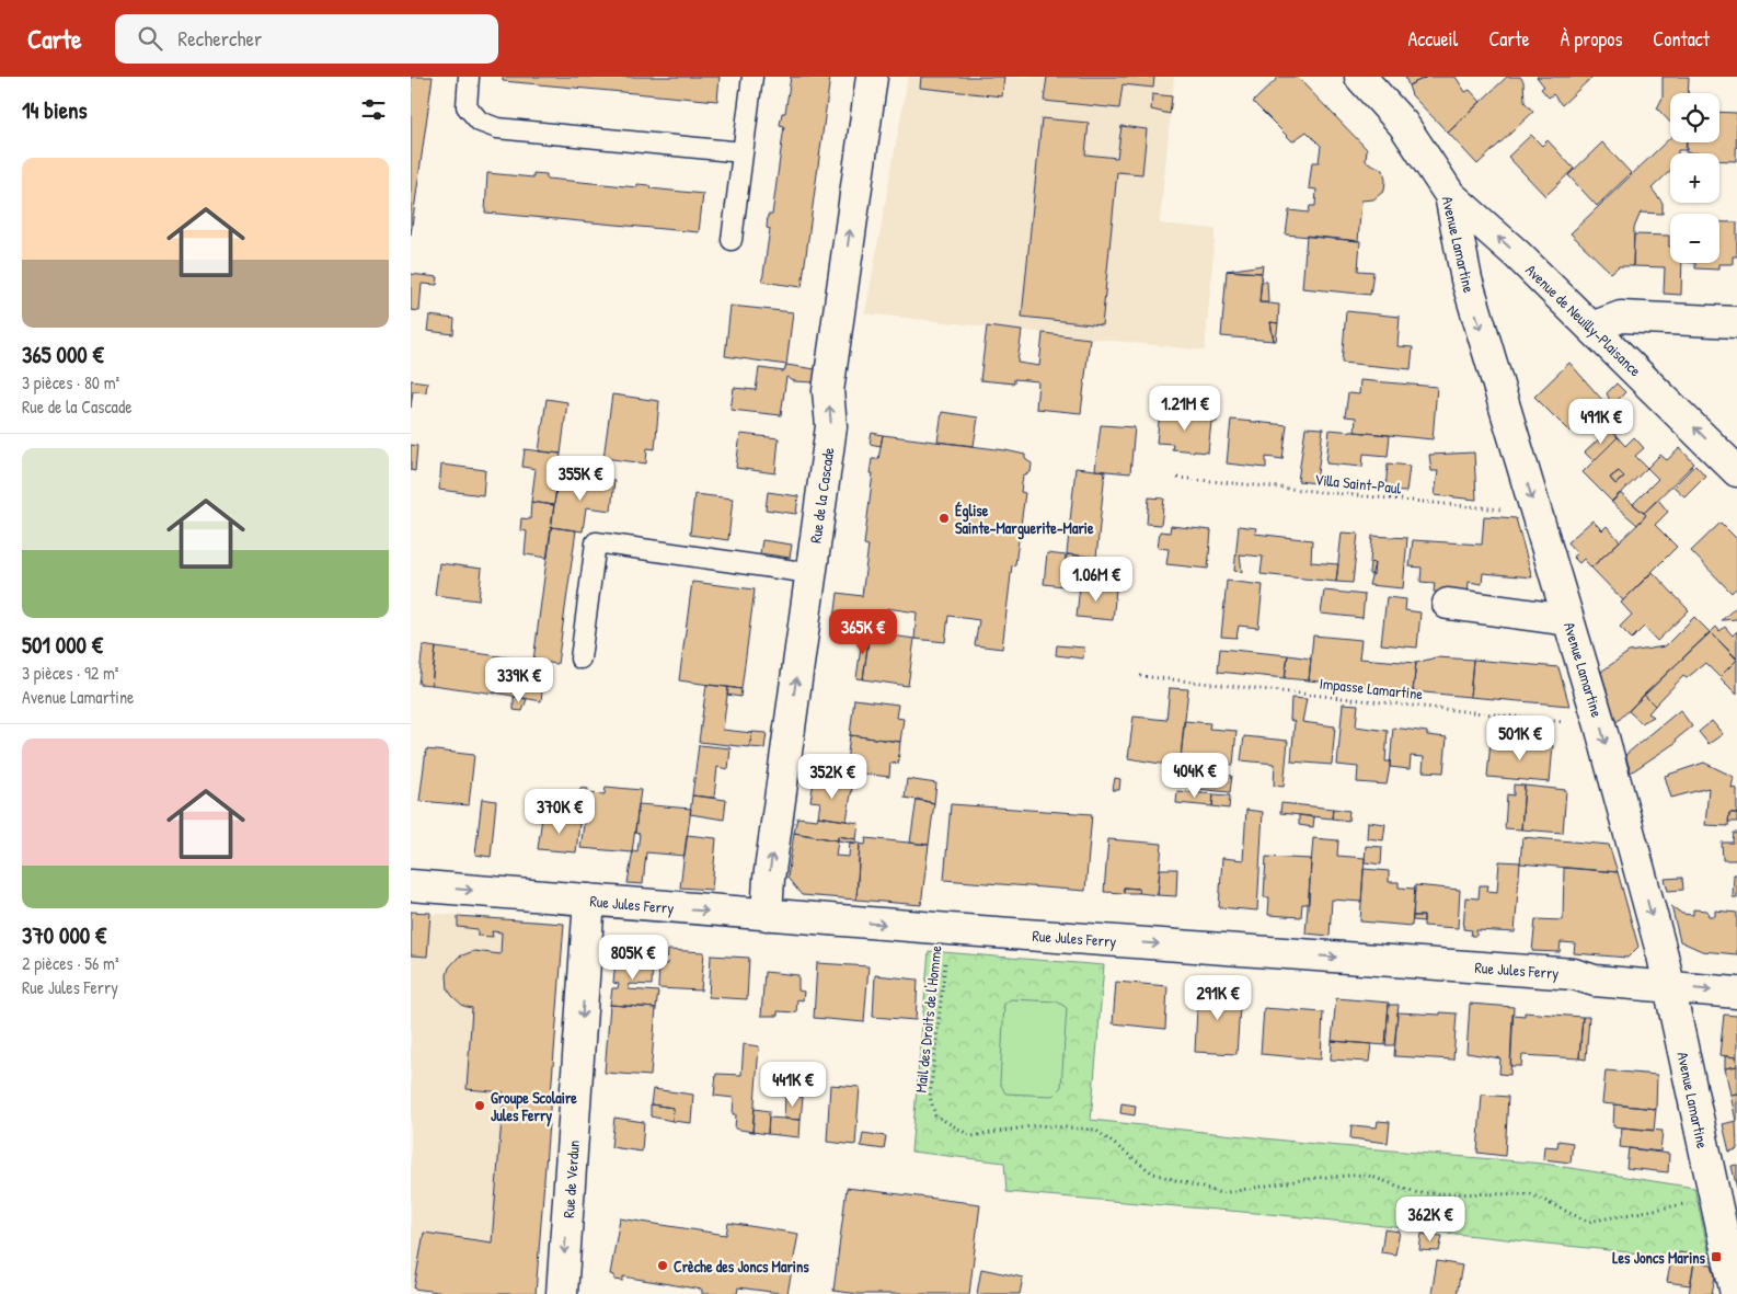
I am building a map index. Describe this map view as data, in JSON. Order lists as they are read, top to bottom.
{
  "streets": {
    "street": [
      "Avenue Lamartine",
      "Avenue de Neuilly-Plaisance",
      "Rue de la Cascade",
      "Rue Jules Ferry",
      "Rue de Verdun"
    ],
    "path": ["Villa Saint-Paul", "Impasse Lamartine", "Mail des Droits de l'Homme"]
  },
  "crossings": [
    ["Avenue Lamartine", "Avenue de Neuilly-Plaisance"],
    ["Avenue Lamartine", "Villa Saint-Paul"],
    ["Avenue Lamartine", "Impasse Lamartine"],
    ["Avenue Lamartine", "Rue Jules Ferry"],
    ["Avenue Lamartine", "Mail des Droits de l'Homme"],
    ["Rue de la Cascade", "Rue Jules Ferry"],
    ["Rue Jules Ferry", "Mail des Droits de l'Homme"],
    ["Rue Jules Ferry", "Rue de Verdun"]
  ],
  "one_way": [
    "Avenue Lamartine",
    "Avenue de Neuilly-Plaisance",
    "Rue de la Cascade",
    "Rue Jules Ferry",
    "Rue de Verdun"
  ],
  "places": {
    "other": ["Église Sainte-Marguerite-Marie", "Groupe Scolaire Jules Ferry", "Crèche des Joncs Marins"],
    "transit": ["Les Joncs Marins"]
  },
  "page": {
    "header": "Carte",
    "search": "Rechercher",
    "nav": [
      "Accueil",
      "Carte",
      "À propos",
      "Contact"
    ],
    "heading": "14 biens",
    "map_buttons": ["+", "−"],
    "list": [
      {
        "name": "365 000 €",
        "note": "3 pièces · 80 m² · Rue de la Cascade"
      },
      {
        "name": "501 000 €",
        "note": "3 pièces · 92 m² · Avenue Lamartine"
      },
      {
        "name": "370 000 €",
        "note": "2 pièces · 56 m² · Rue Jules Ferry"
      }
    ],
    "price": [
      "1.21M €",
      "491K €",
      "355K €",
      "1.06M €",
      "365K €",
      "339K €",
      "501K €",
      "404K €",
      "352K €",
      "370K €",
      "805K €",
      "291K €",
      "441K €",
      "362K €"
    ]
  }
}
